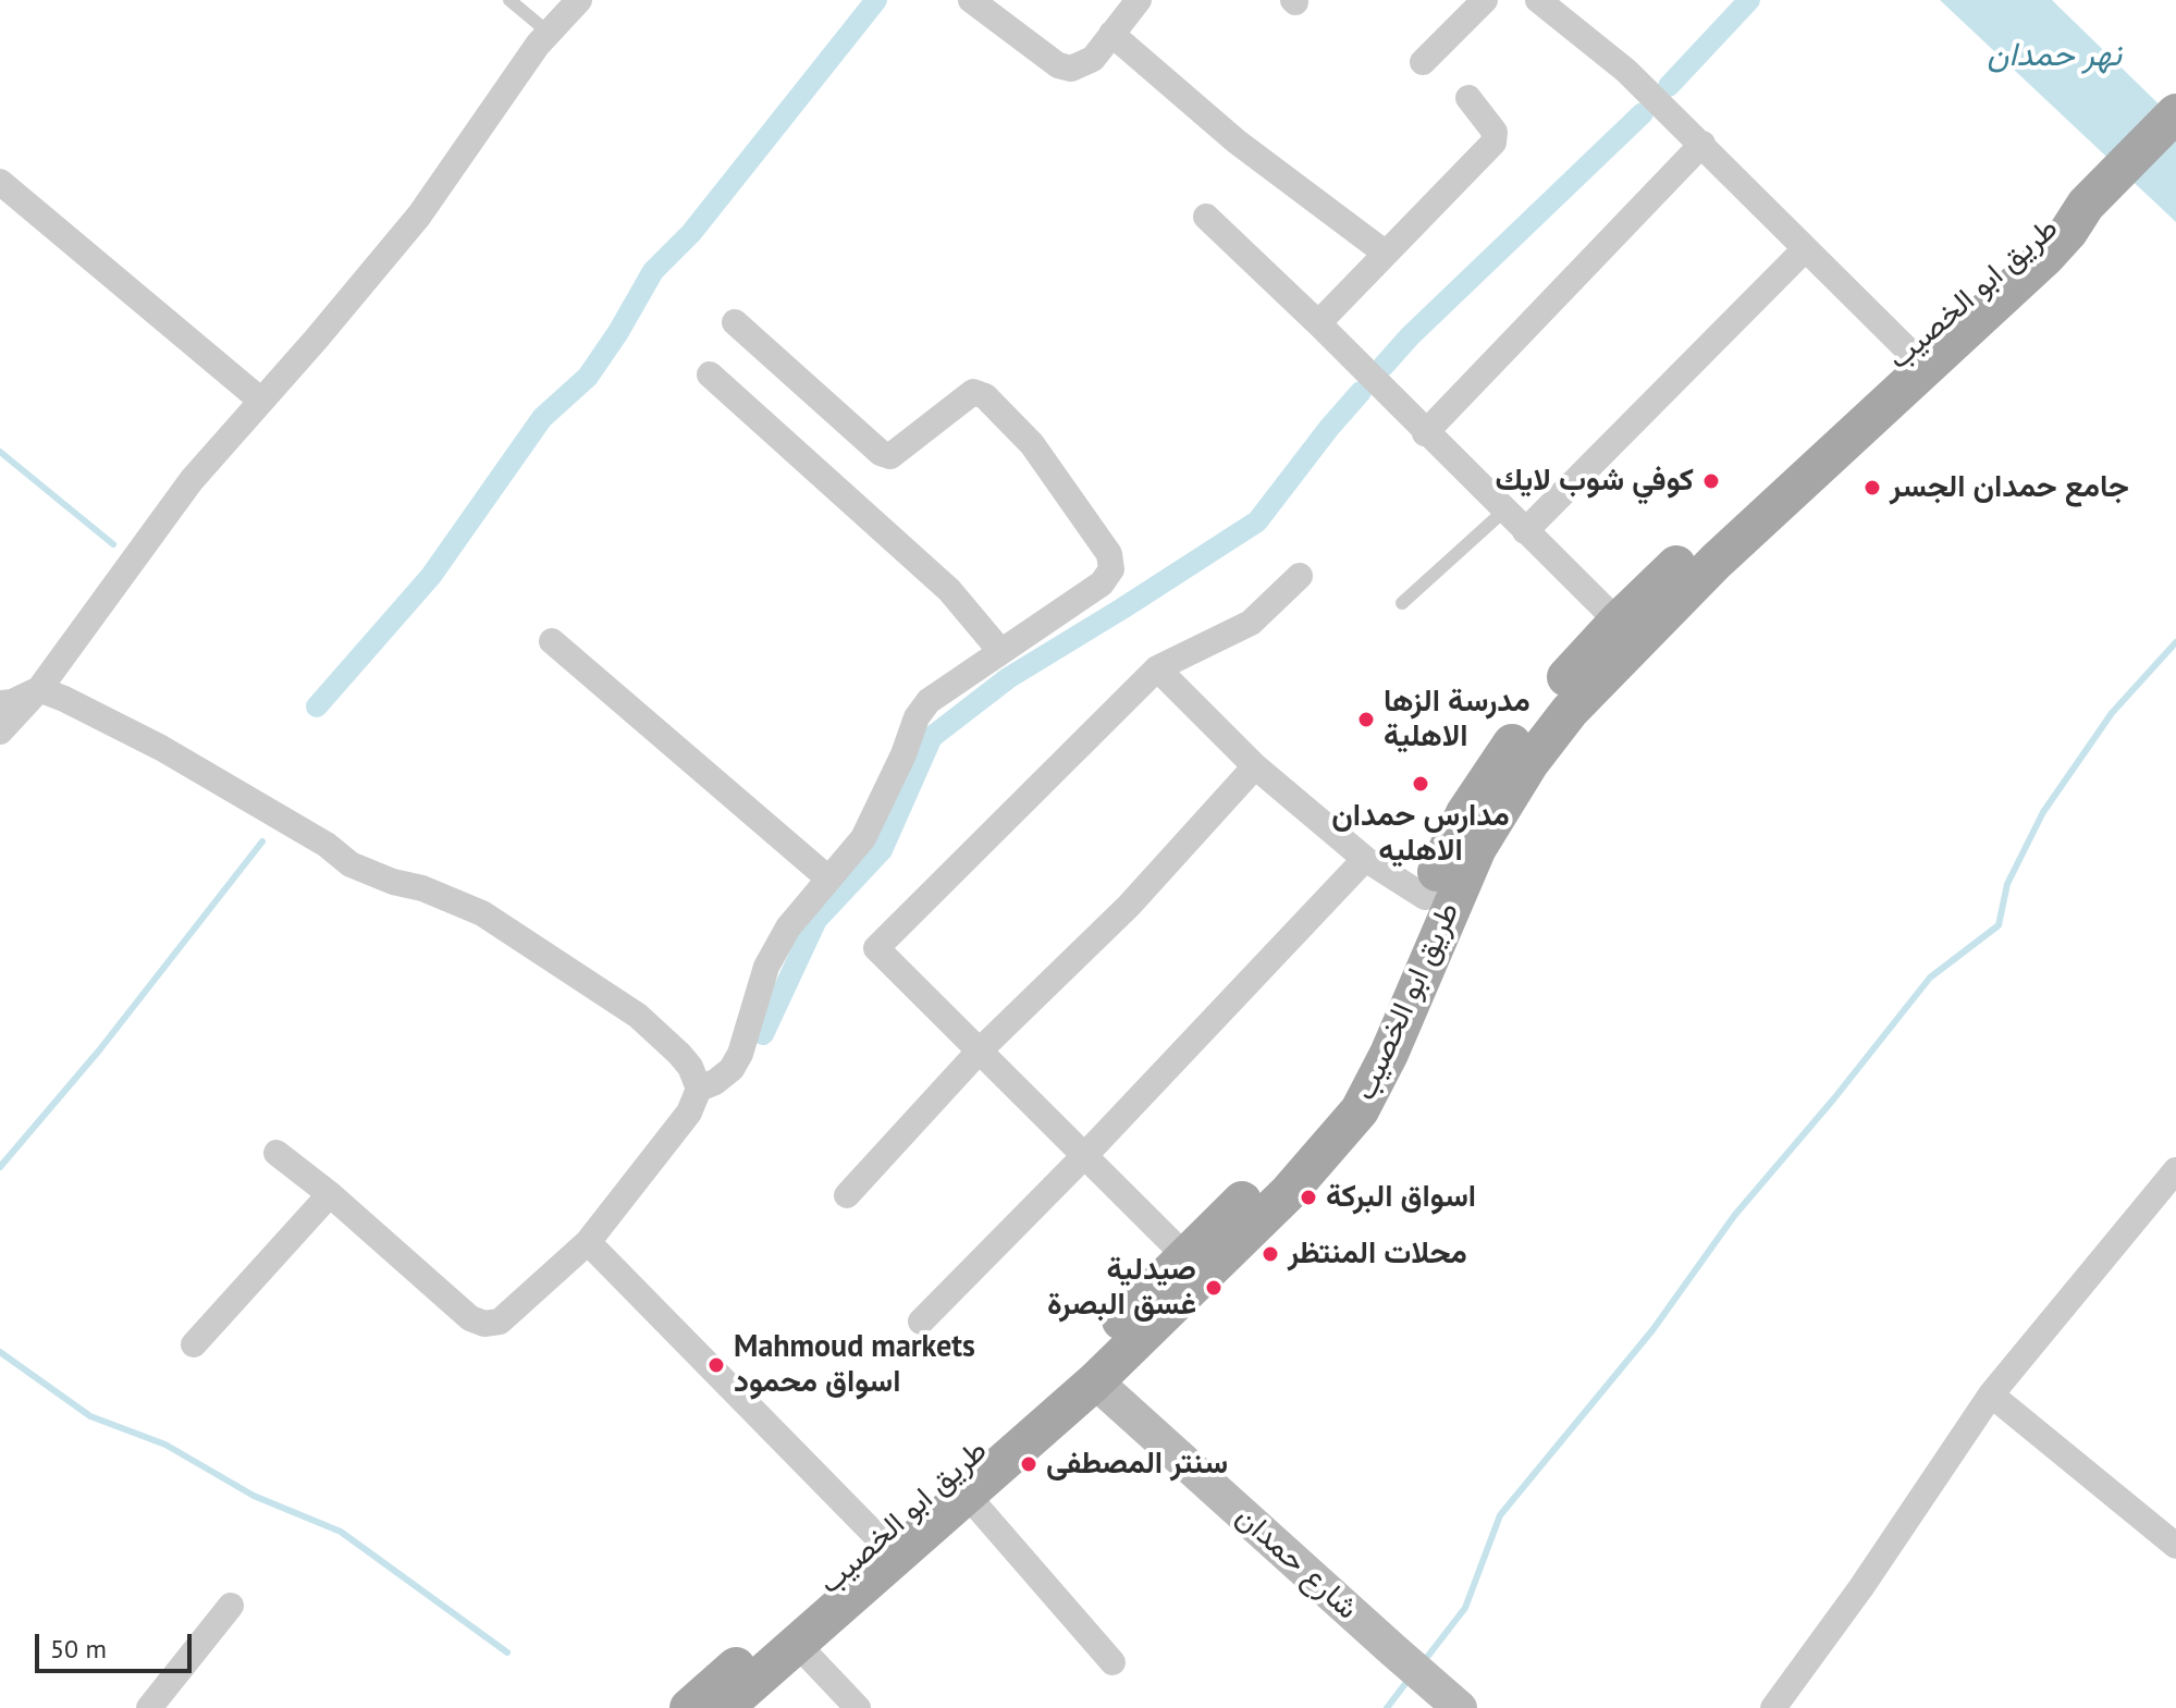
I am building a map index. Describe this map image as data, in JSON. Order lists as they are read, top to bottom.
{
  "streets": {
    "main road": ["طريق ابو الخصيب", "شارع حمدان"]
  },
  "crossings": [
    ["طريق ابو الخصيب", "شارع حمدان"]
  ],
  "water": ["نهر حمدان"],
  "places": [
    "كوفي شوب لايك",
    "جامع حمدان الجسر",
    "مدرسة الزها الاهلية",
    "مدارس حمدان الاهليه",
    "اسواق البركة",
    "محلات المنتظر",
    "صيدلية غسق البصرة",
    "Mahmoud markets اسواق محمود",
    "سنتر المصطفى"
  ],
  "scale_bar": "50 m"
}
